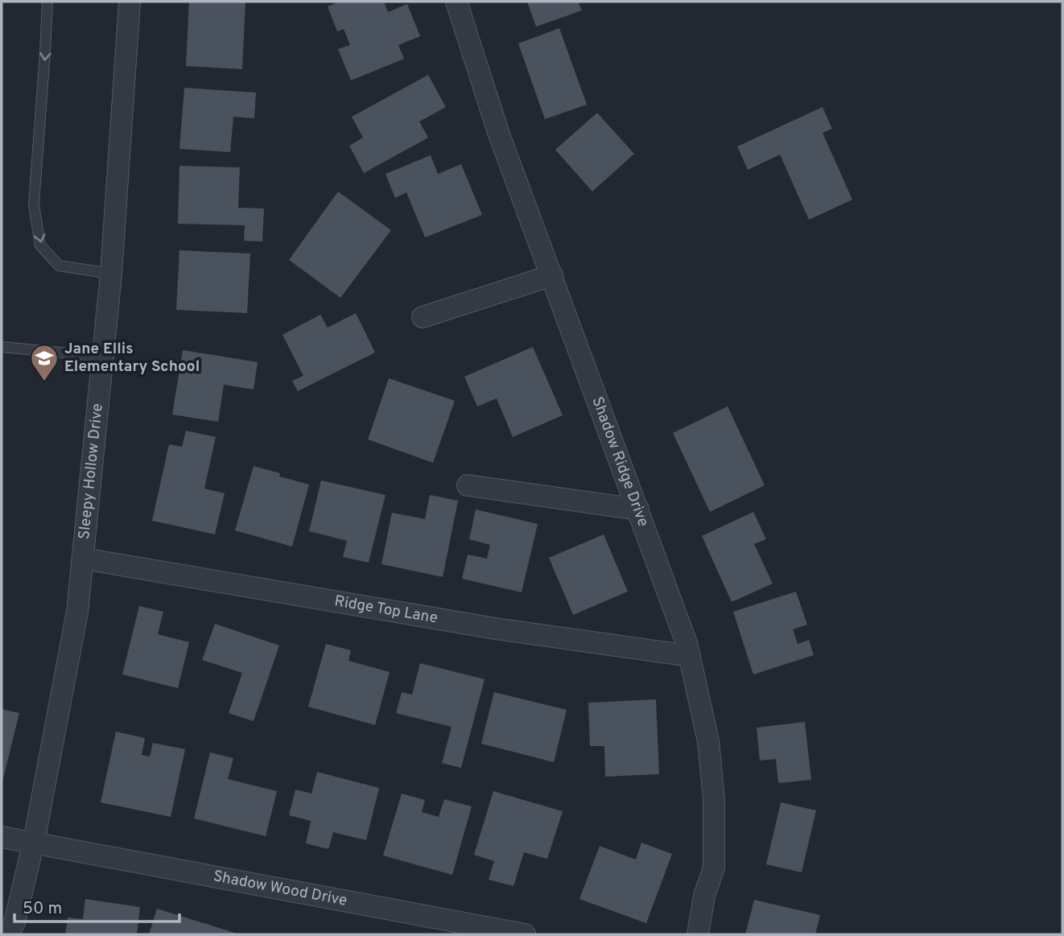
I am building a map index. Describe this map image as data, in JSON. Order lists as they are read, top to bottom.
{
  "streets": {
    "street": [
      "Shadow Ridge Drive",
      "Sleepy Hollow Drive",
      "Ridge Top Lane",
      "Shadow Wood Drive"
    ]
  },
  "crossings": [
    ["Shadow Ridge Drive", "Ridge Top Lane"],
    ["Sleepy Hollow Drive", "Ridge Top Lane"],
    ["Sleepy Hollow Drive", "Shadow Wood Drive"]
  ],
  "places": {
    "school or university": ["Jane Ellis Elementary School"]
  },
  "scale_bar": "50 m"
}
